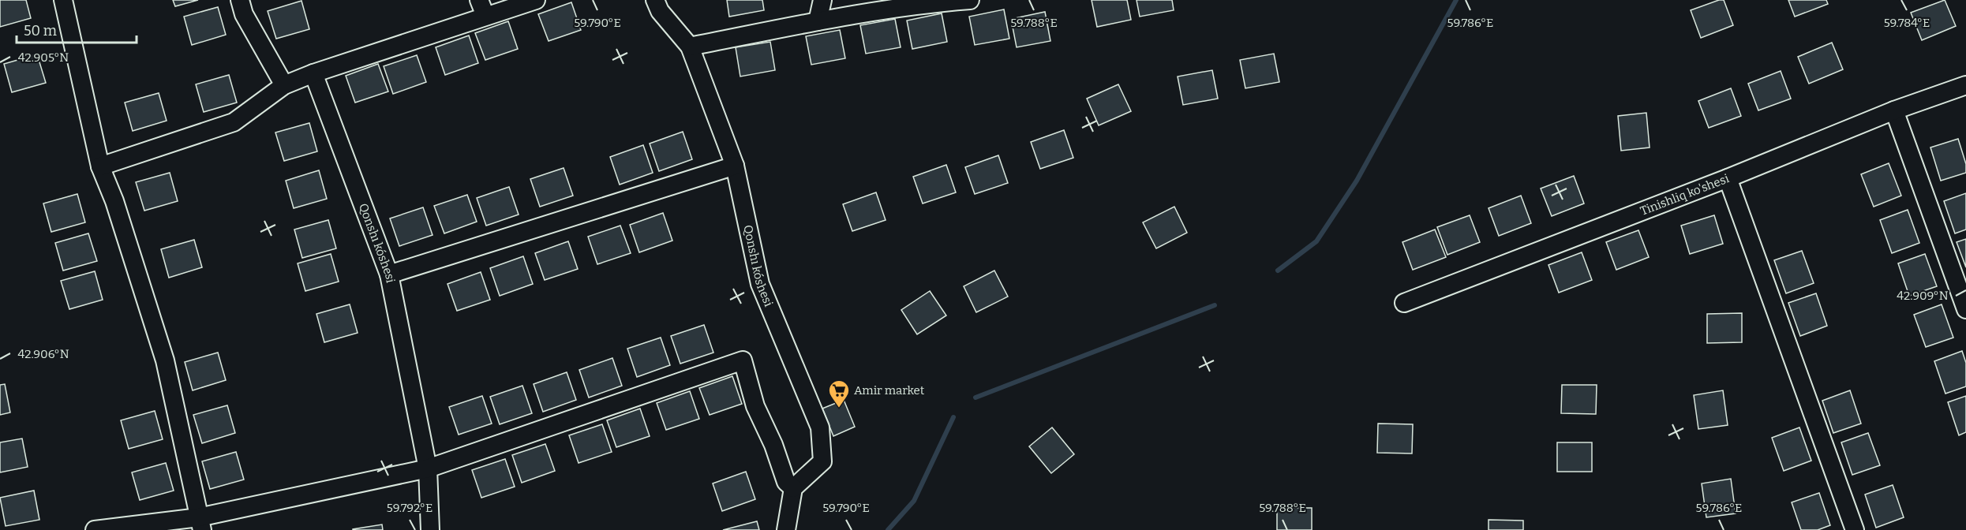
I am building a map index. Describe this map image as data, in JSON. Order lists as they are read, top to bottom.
{
  "streets": {
    "street": ["Tinishliq ko'shesi", "Qonshı kóshesi"]
  },
  "places": {
    "supermarket": ["Amir market"]
  },
  "scale_bar": "50 m",
  "coordinates": [
    "59.784°E",
    "59.790°E",
    "59.788°E",
    "59.786°E",
    "42.905°N",
    "42.909°N",
    "42.906°N",
    "59.792°E"
  ]
}
